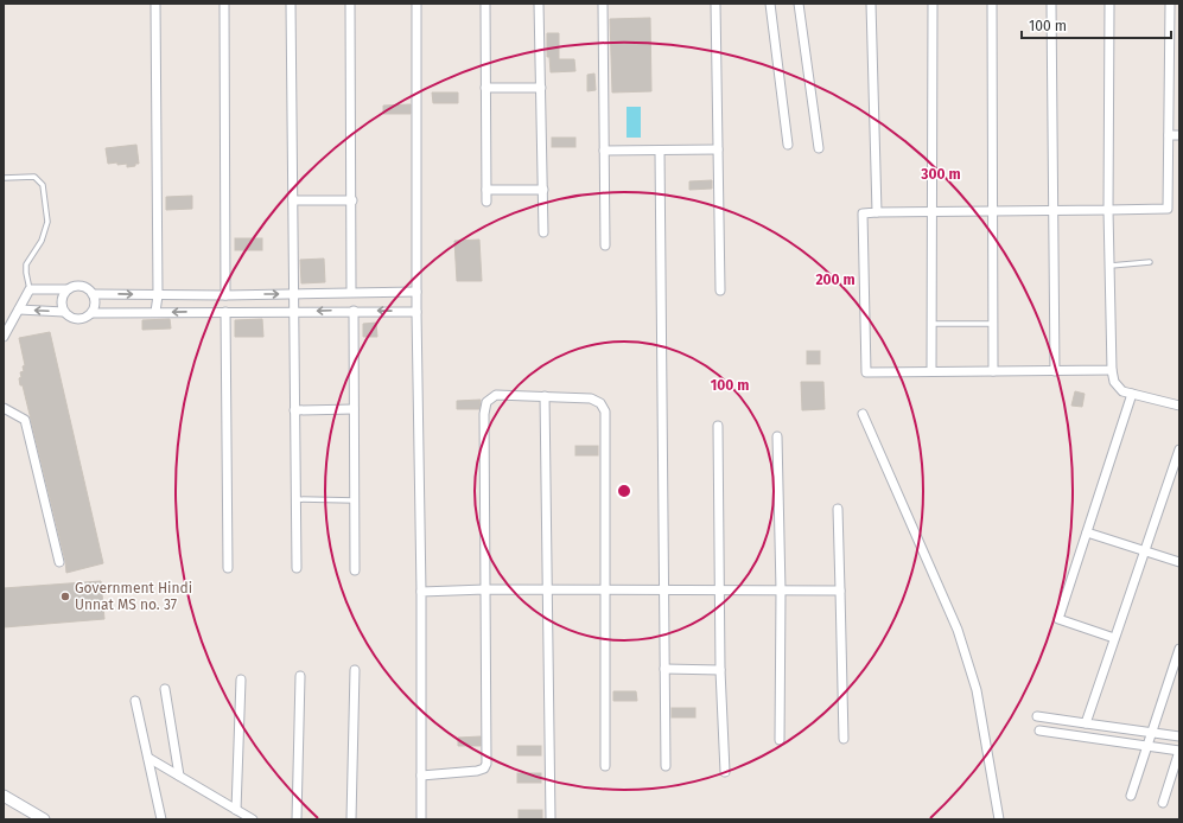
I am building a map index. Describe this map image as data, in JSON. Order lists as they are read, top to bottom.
{
  "places": ["Government Hindi Unnat MS no. 37"],
  "scale_bar": "100 m",
  "rings": ["300 m", "200 m", "100 m"]
}
